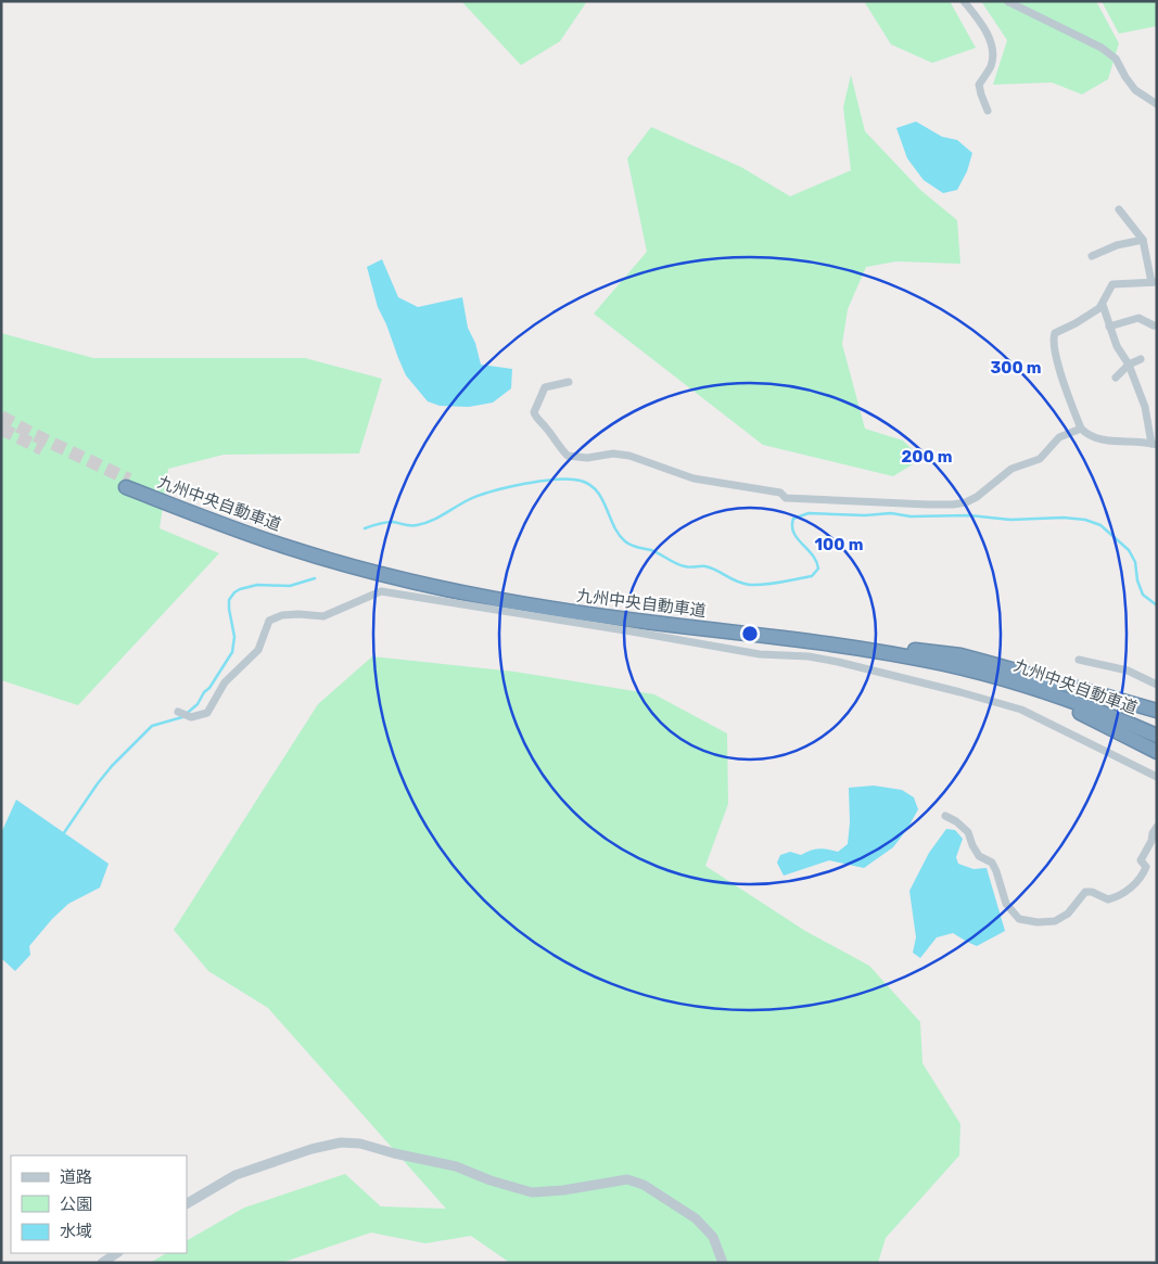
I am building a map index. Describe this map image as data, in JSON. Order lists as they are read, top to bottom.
{
  "streets": {
    "highway": ["九州中央自動車道"]
  },
  "legend": ["道路", "公園", "水域"],
  "rings": ["300 m", "200 m", "100 m"]
}
